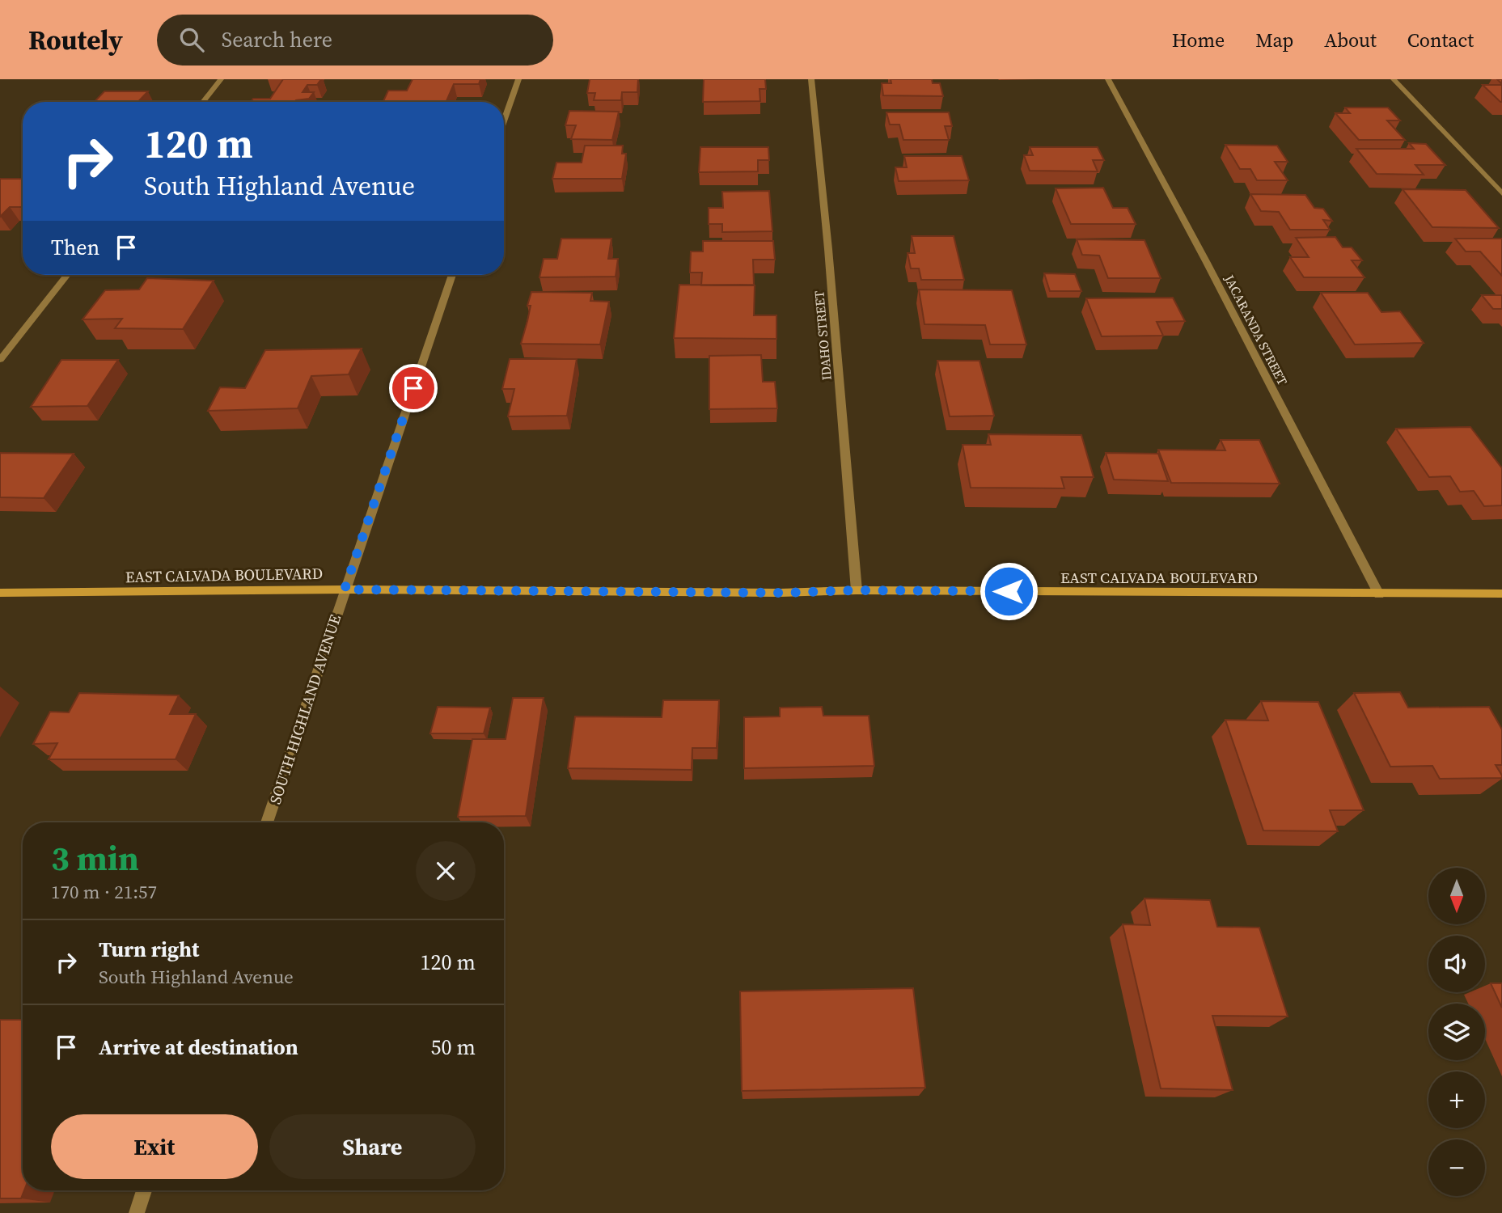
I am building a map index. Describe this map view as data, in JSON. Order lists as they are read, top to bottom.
{
  "streets": {
    "main road": ["EAST CALVADA BOULEVARD"],
    "street": ["JACARANDA STREET", "IDAHO STREET", "SOUTH HIGHLAND AVENUE"]
  },
  "crossings": [
    ["JACARANDA STREET", "EAST CALVADA BOULEVARD"],
    ["IDAHO STREET", "EAST CALVADA BOULEVARD"],
    ["EAST CALVADA BOULEVARD", "SOUTH HIGHLAND AVENUE"]
  ],
  "north": "bottom",
  "page": {
    "header": "Routely",
    "search": "Search here",
    "nav": [
      "Home",
      "Map",
      "About",
      "Contact"
    ],
    "turn": ["120 m", "South Highland Avenue"],
    "then": "Then",
    "heading": ["3 min", "170 m · 21:57"],
    "map_buttons": ["+", "−"],
    "list": [
      {
        "name": "Turn right",
        "note": "South Highland Avenue",
        "value": "120 m"
      },
      {
        "name": "Arrive at destination",
        "value": "50 m"
      }
    ],
    "buttons": ["Exit", "Share"]
  }
}
